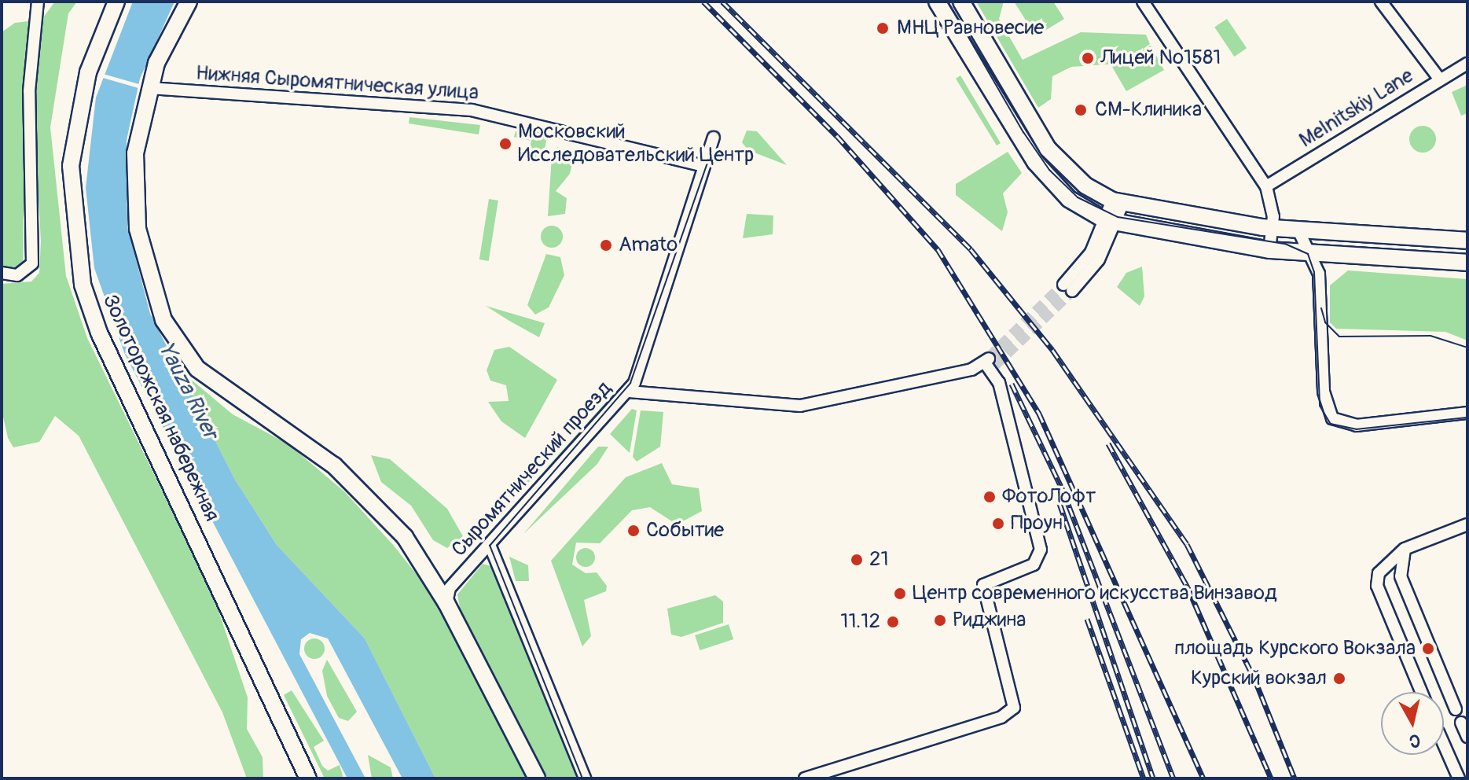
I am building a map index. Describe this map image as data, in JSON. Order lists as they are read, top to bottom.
{
  "streets": {
    "main road": ["Золоторожская набережная"],
    "street": ["Нижняя Сыромятническая улица", "Melnitskiy Lane", "Сыромятнический проезд"]
  },
  "crossings": [
    ["Нижняя Сыромятническая улица", "Сыромятнический проезд"]
  ],
  "water": ["Yauza River"],
  "places": [
    "МНЦ Равновесие",
    "Лицей №1581",
    "СМ-Клиника",
    "Московский Исследовательский Центр",
    "Amato",
    "ФотоЛофт",
    "Проун",
    "Событие",
    "21",
    "Центр современного искусства Винзавод",
    "Риджина",
    "11.12",
    "площадь Курского Вокзала",
    "Курский вокзал"
  ],
  "north": "bottom"
}
